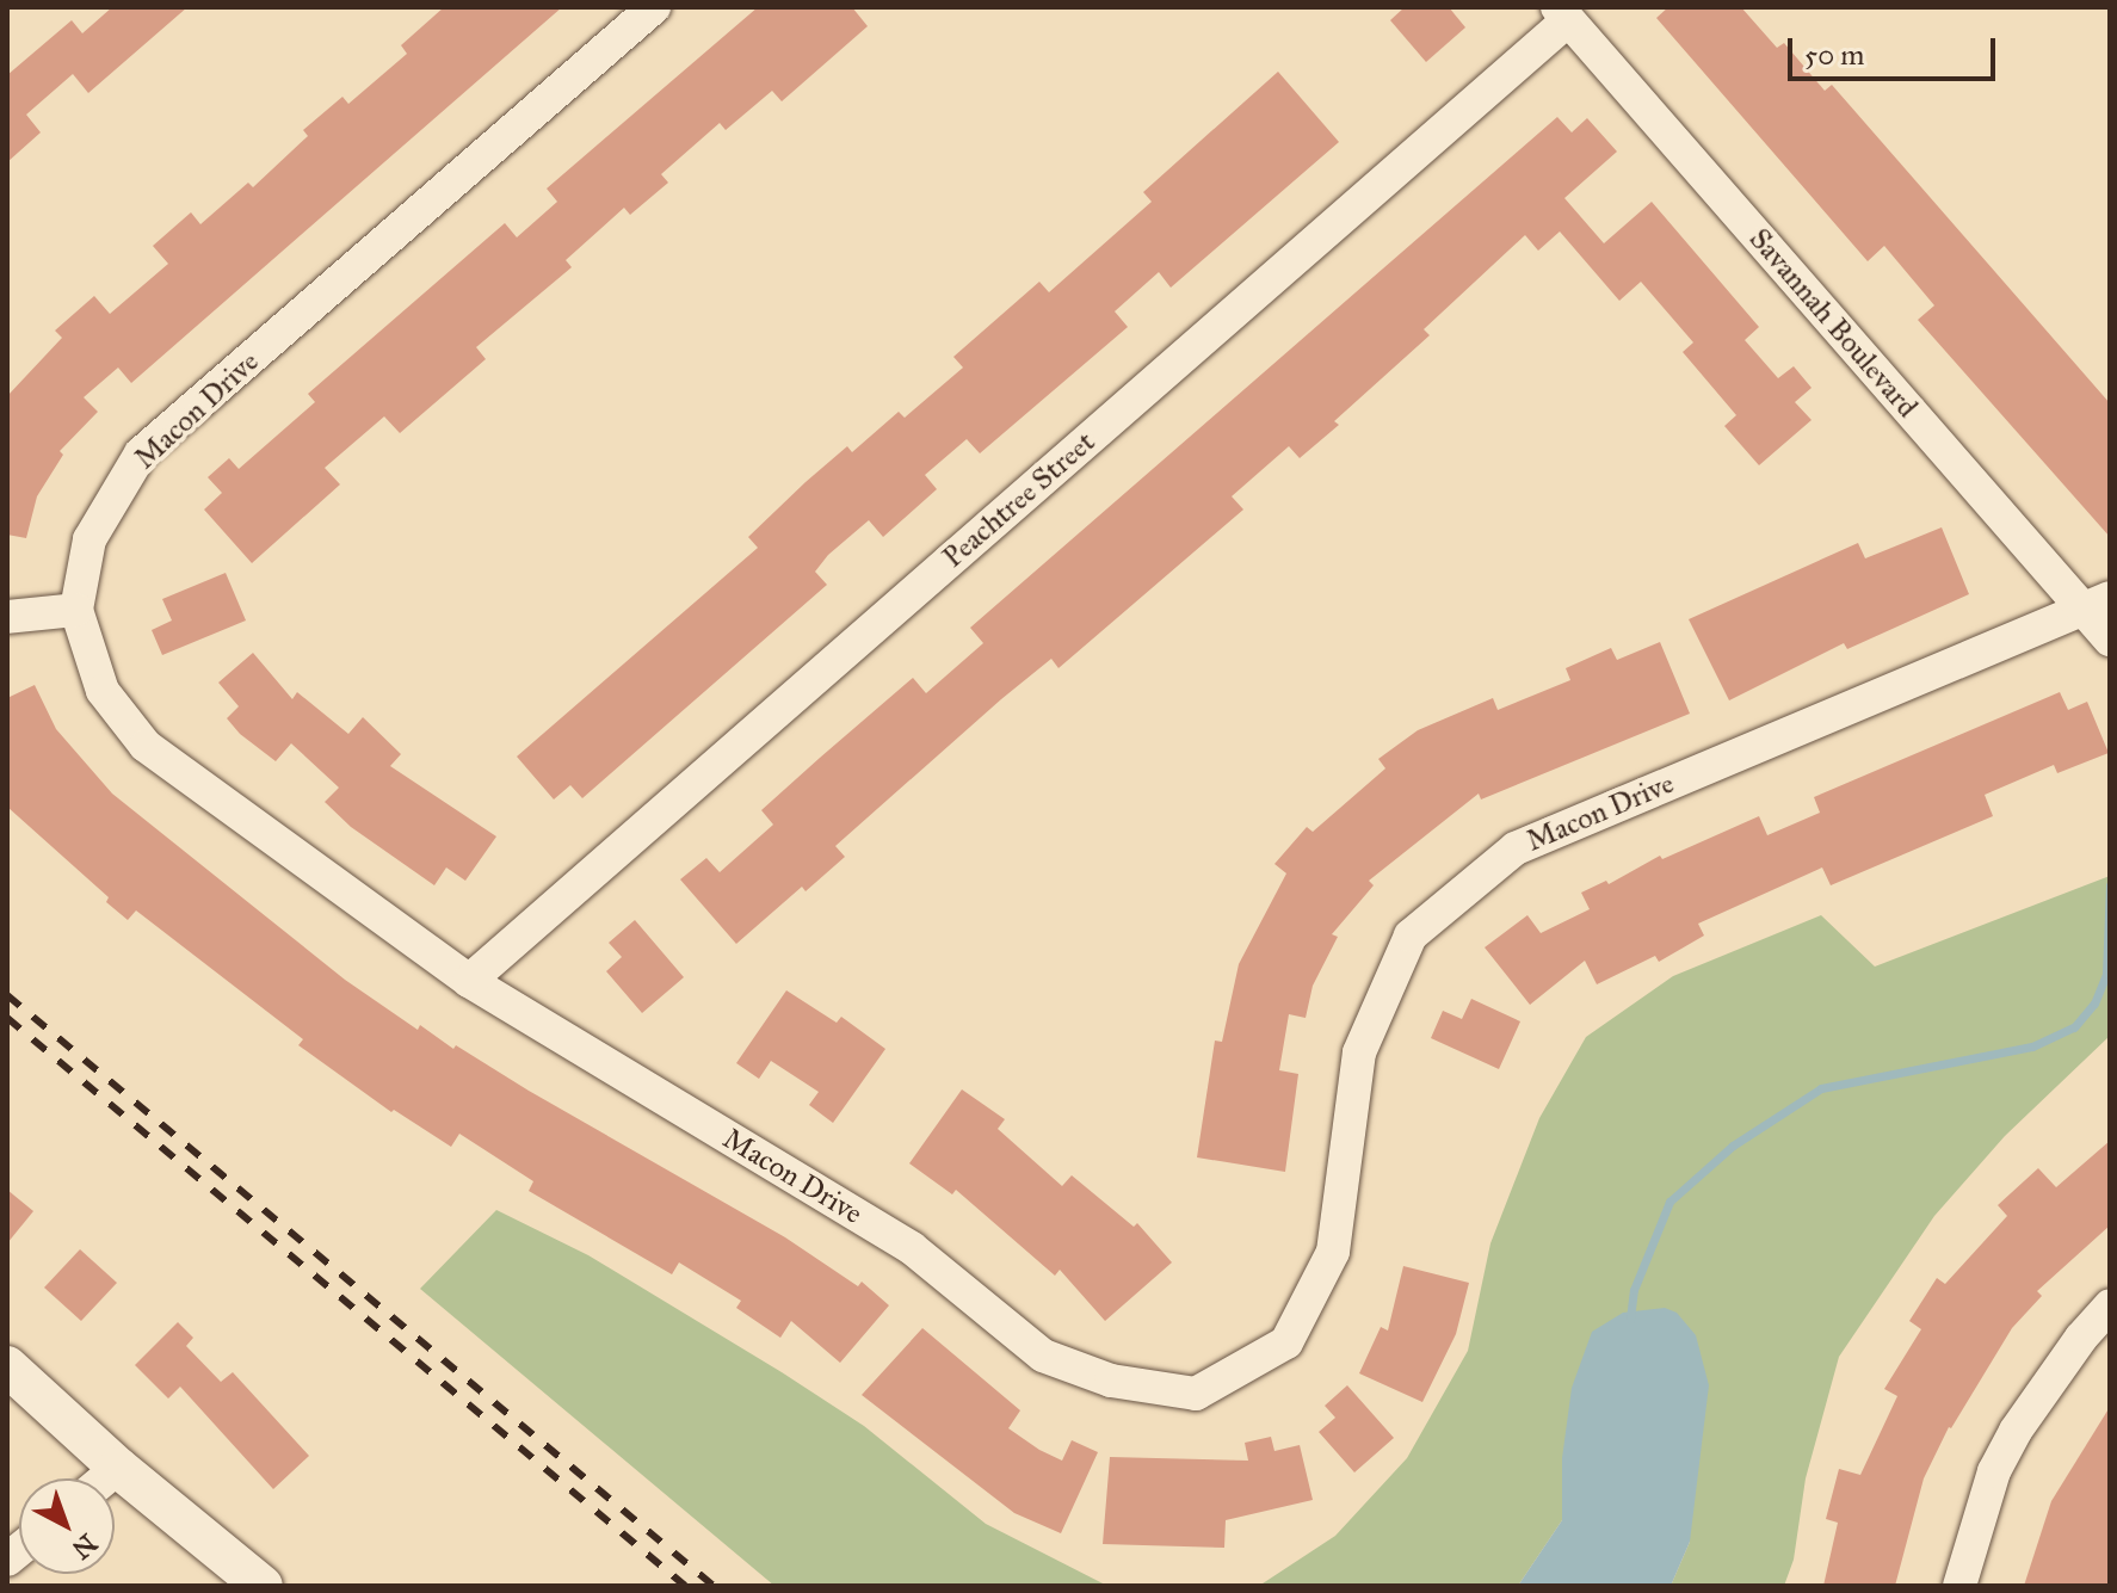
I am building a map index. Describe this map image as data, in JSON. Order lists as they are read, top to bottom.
{
  "streets": {
    "street": ["Savannah Boulevard", "Macon Drive", "Peachtree Street"]
  },
  "crossings": [
    ["Savannah Boulevard", "Macon Drive"],
    ["Savannah Boulevard", "Peachtree Street"],
    ["Macon Drive", "Peachtree Street"]
  ],
  "scale_bar": "50 m",
  "north": "bottom right"
}
